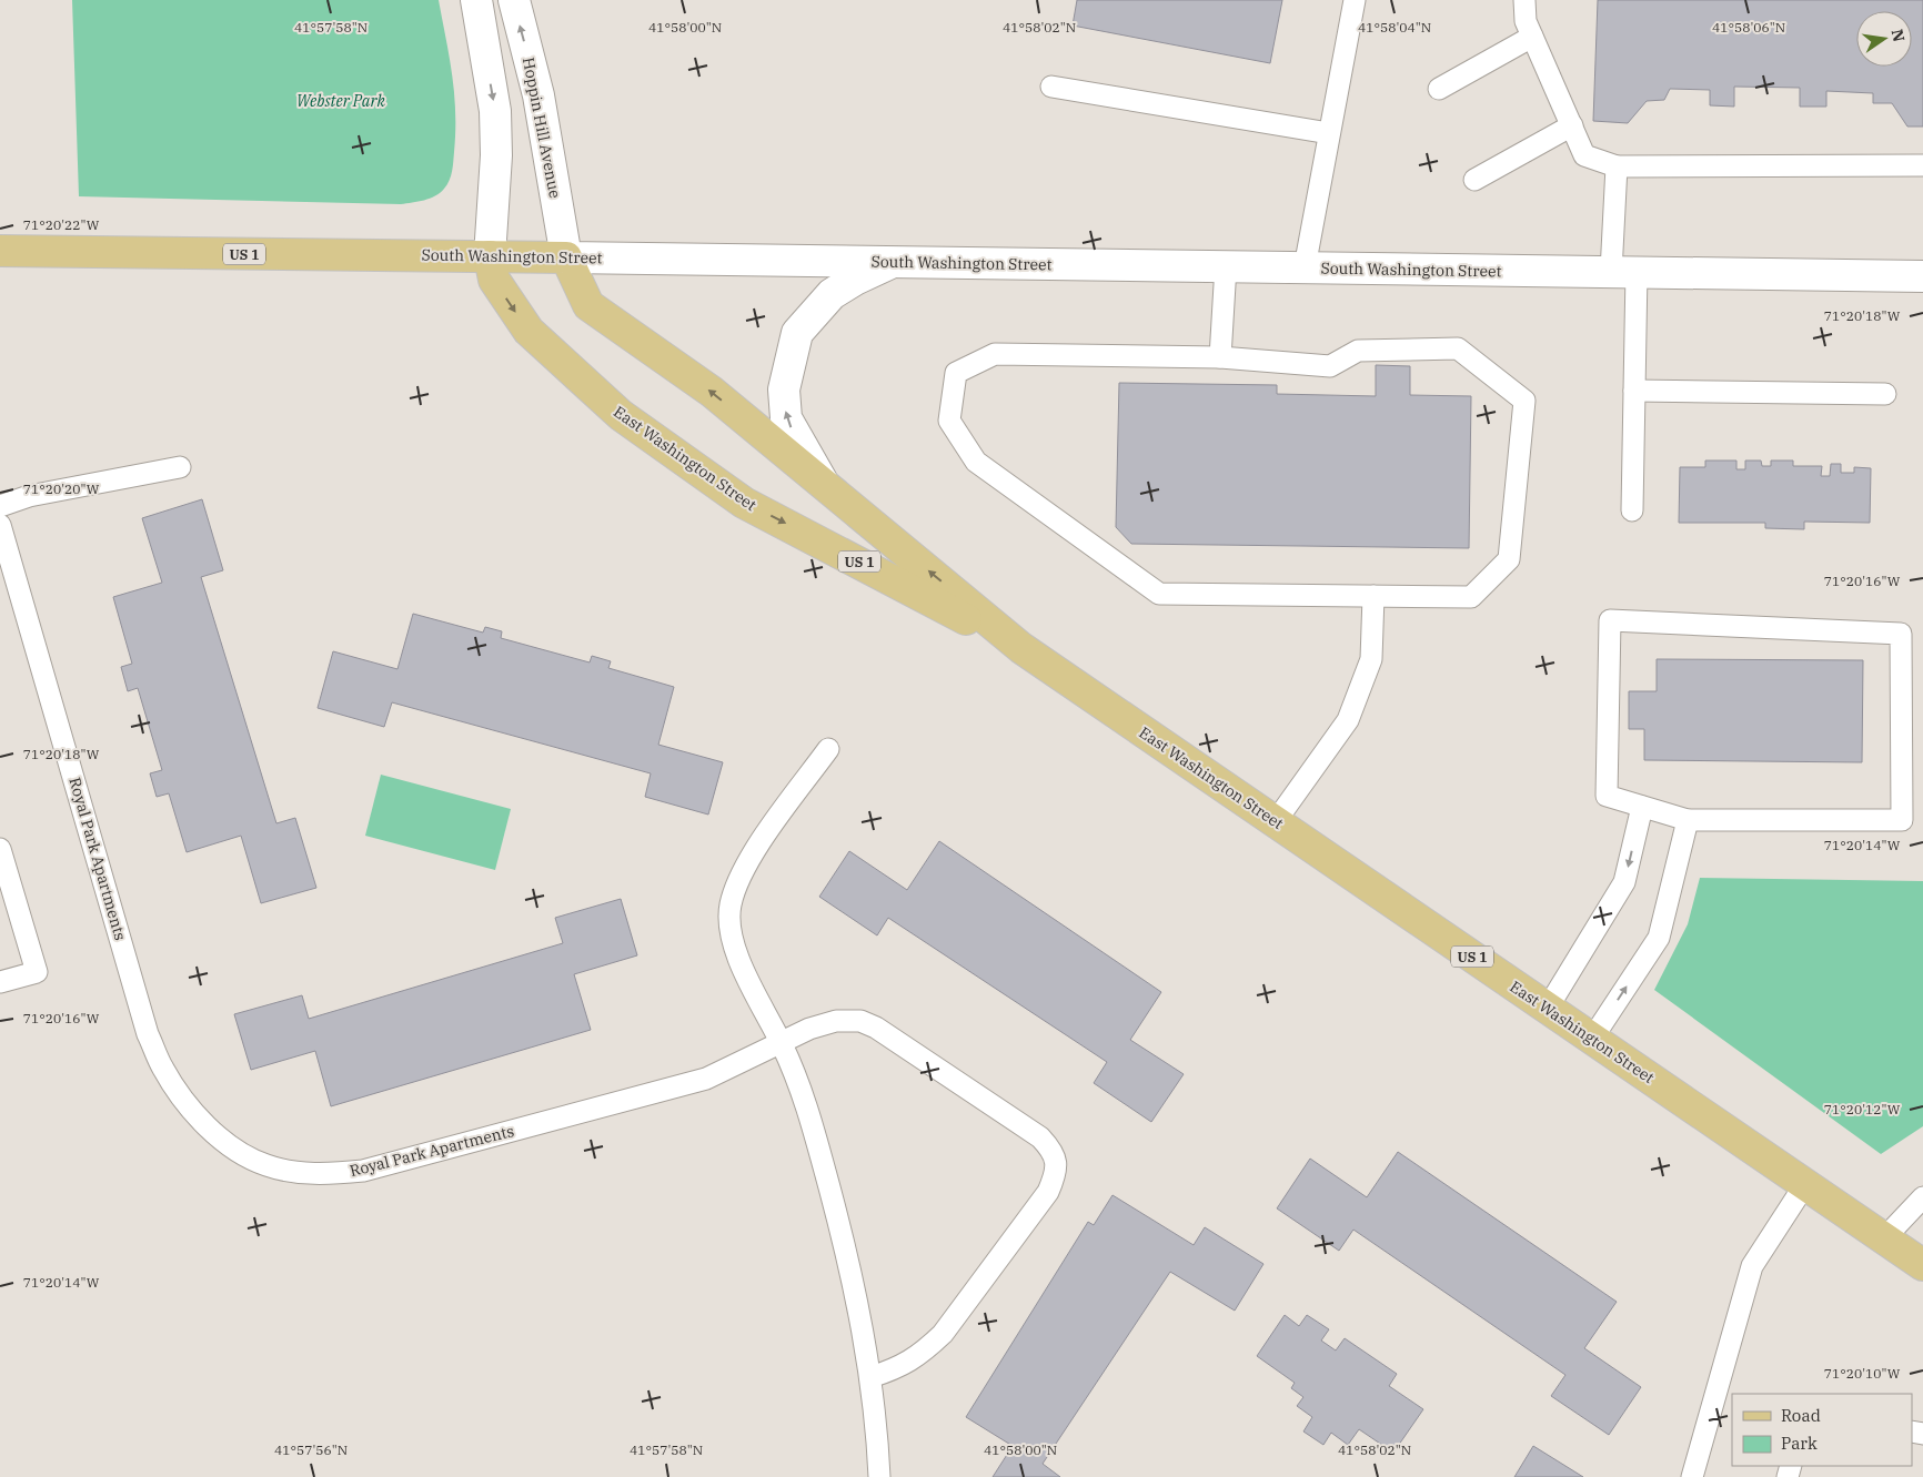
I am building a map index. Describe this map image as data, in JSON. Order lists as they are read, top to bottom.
{
  "streets": {
    "main road": [
      "Hoppin Hill Avenue",
      "US 1",
      "South Washington Street",
      "East Washington Street"
    ],
    "lane": ["Royal Park Apartments"]
  },
  "crossings": [
    ["Hoppin Hill Avenue", "South Washington Street"],
    ["Hoppin Hill Avenue", "East Washington Street"],
    ["South Washington Street", "East Washington Street"]
  ],
  "parks": ["Webster Park"],
  "legend": ["Road", "Park"],
  "north": "right",
  "coordinates": [
    "41°57'58\"N",
    "41°58'00\"N",
    "41°58'02\"N",
    "41°58'04\"N",
    "41°58'06\"N",
    "71°20'22\"W",
    "71°20'18\"W",
    "71°20'20\"W",
    "71°20'16\"W",
    "71°20'14\"W",
    "71°20'12\"W",
    "71°20'10\"W",
    "41°57'56\"N"
  ]
}
